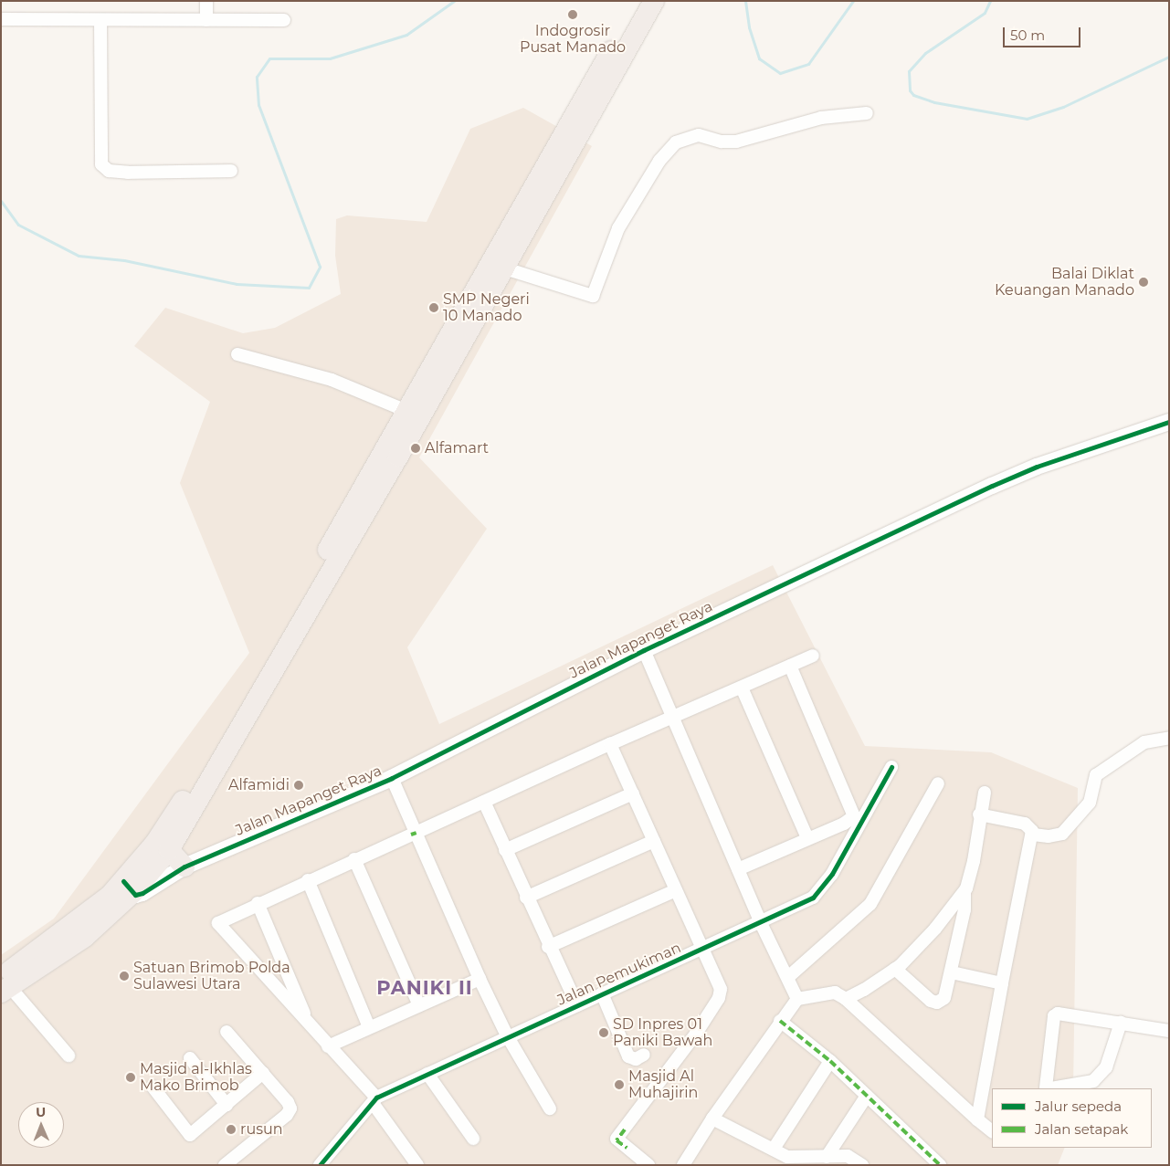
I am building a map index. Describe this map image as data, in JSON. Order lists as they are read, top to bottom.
{
  "streets": {
    "street": ["Jalan Mapanget Raya", "Jalan Pemukiman"]
  },
  "districts": ["PANIKI II"],
  "places": [
    "Indogrosir Pusat Manado",
    "Balai Diklat Keuangan Manado",
    "SMP Negeri 10 Manado",
    "Alfamart",
    "Alfamidi",
    "Satuan Brimob Polda Sulawesi Utara",
    "SD Inpres 01 Paniki Bawah",
    "Masjid al-Ikhlas Mako Brimob",
    "Masjid Al Muhajirin",
    "rusun"
  ],
  "legend": ["Jalur sepeda", "Jalan setapak"],
  "scale_bar": "50 m",
  "north": "top"
}
